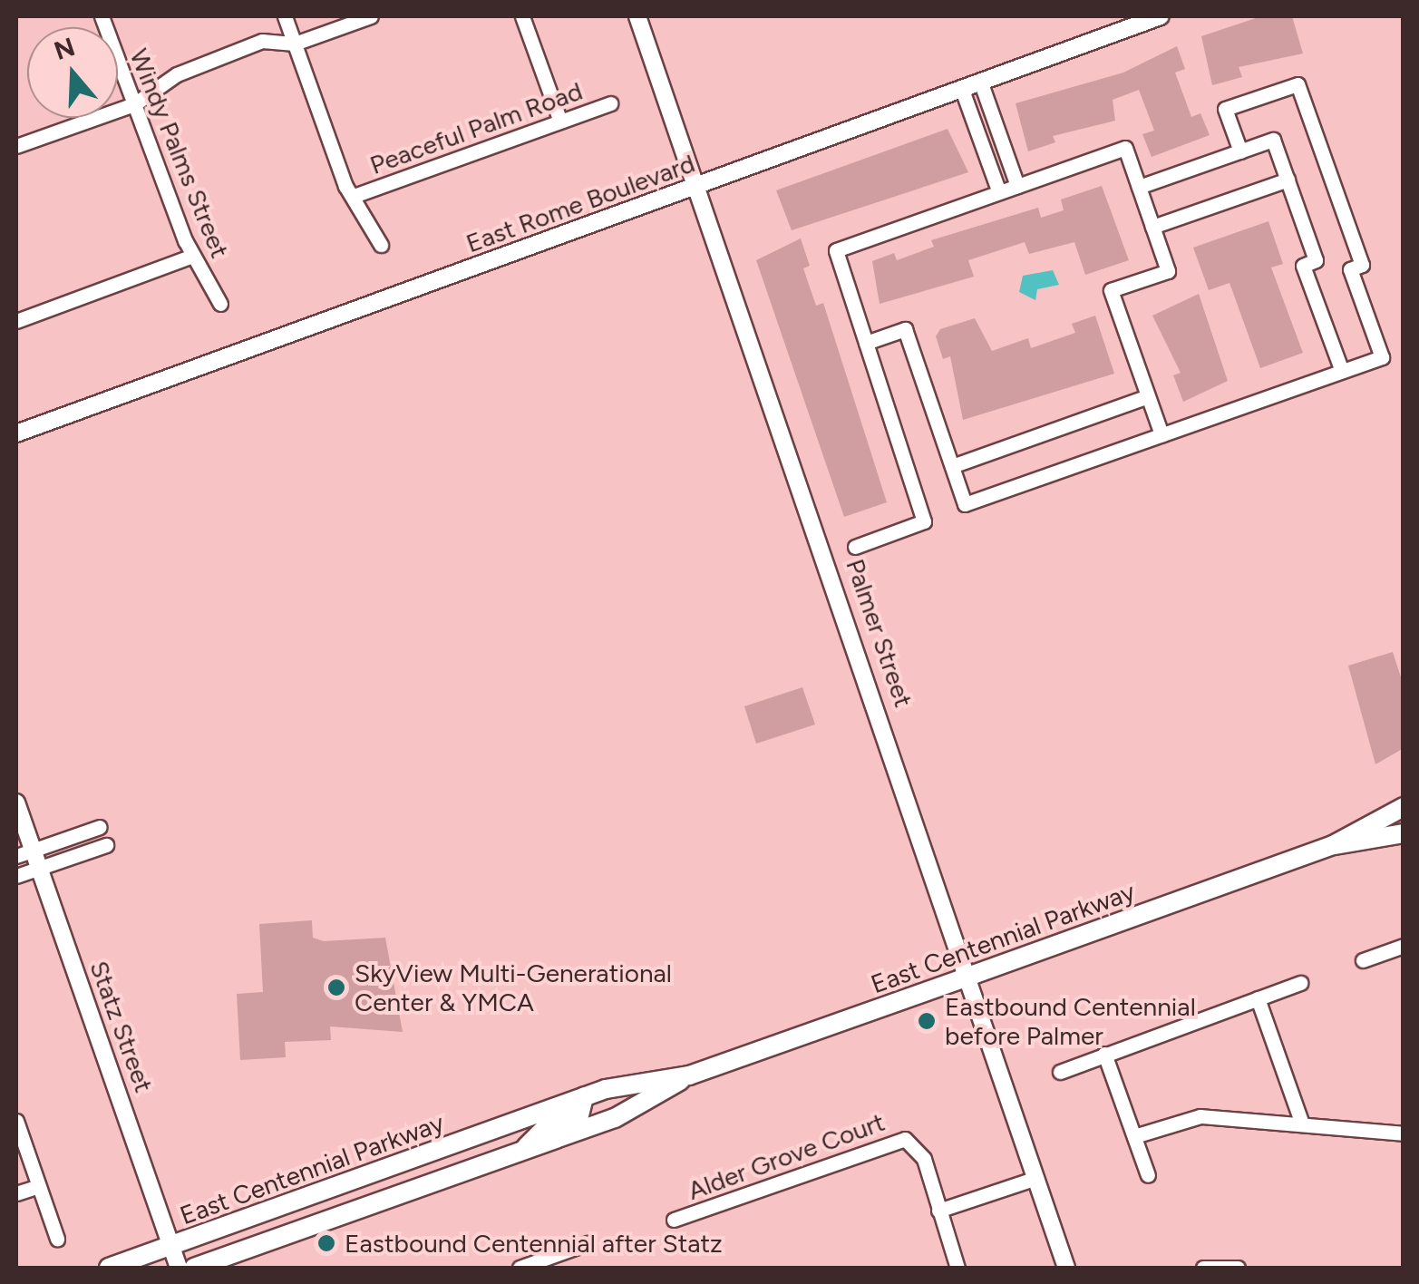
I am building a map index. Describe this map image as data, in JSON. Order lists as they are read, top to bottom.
{
  "streets": {
    "main road": ["East Centennial Parkway"],
    "street": [
      "Peaceful Palm Road",
      "Windy Palms Street",
      "East Rome Boulevard",
      "Palmer Street",
      "Statz Street",
      "Alder Grove Court"
    ]
  },
  "crossings": [
    ["East Rome Boulevard", "Palmer Street"],
    ["Palmer Street", "East Centennial Parkway"],
    ["East Centennial Parkway", "Statz Street"]
  ],
  "places": ["SkyView Multi-Generational Center & YMCA", "Eastbound Centennial before Palmer", "Eastbound Centennial after Statz"],
  "north": "top"
}
